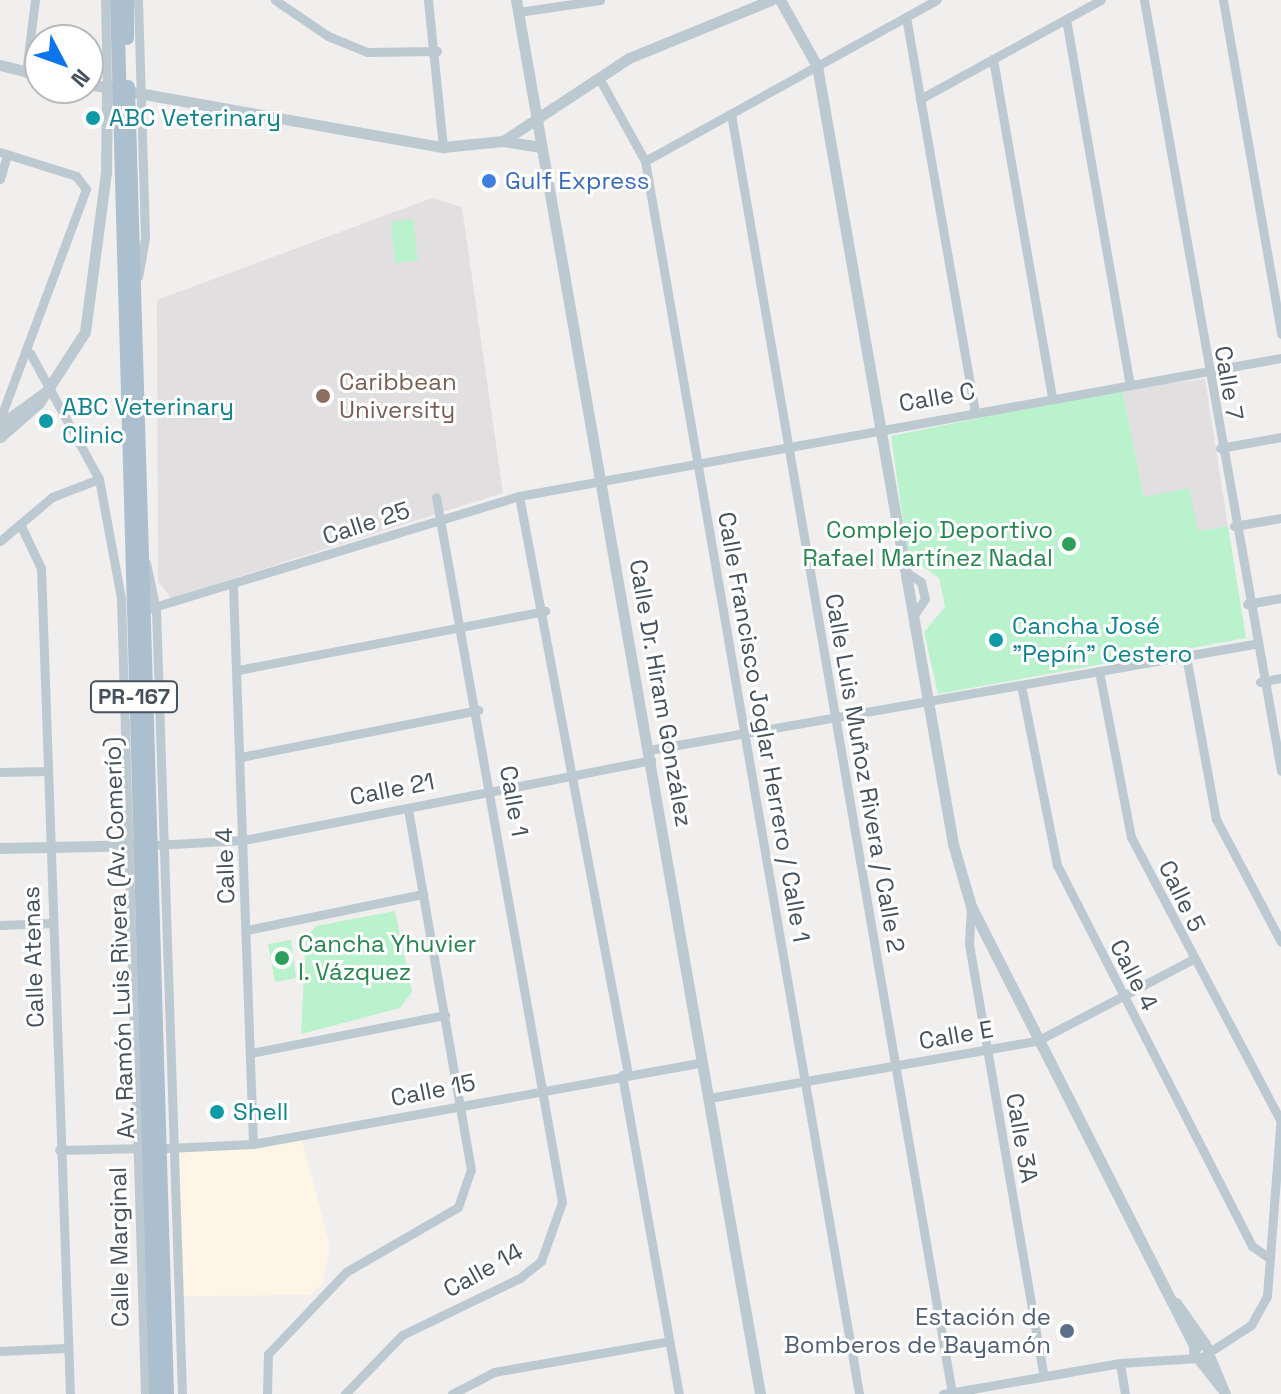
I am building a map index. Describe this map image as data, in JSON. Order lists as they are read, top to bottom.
{
  "streets": {
    "main road": ["PR-167", "Av. Ramón Luis Rivera (Av. Comerío)"],
    "street": [
      "Calle 7",
      "Calle C",
      "Calle 25",
      "Calle Dr. Hiram González",
      "Calle Francisco Joglar Herrero / Calle 1",
      "Calle Luis Muñoz Rivera / Calle 2",
      "Calle 21",
      "Calle 1",
      "Calle 4",
      "Calle 5",
      "Calle Atenas",
      "Calle E",
      "Calle 15",
      "Calle 3A",
      "Calle Marginal",
      "Calle 14"
    ]
  },
  "crossings": [
    ["Calle 7", "Calle C"],
    ["Calle 7", "Calle 21"],
    ["Calle C", "Calle 25"],
    ["Calle C", "Calle Dr. Hiram González"],
    ["Calle C", "Calle Francisco Joglar Herrero / Calle 1"],
    ["Calle C", "Calle Luis Muñoz Rivera / Calle 2"],
    ["Calle 25", "Calle Dr. Hiram González"],
    ["Calle 25", "Calle 1"],
    ["Calle 25", "Calle 4"],
    ["Calle 25", "Av. Ramón Luis Rivera (Av. Comerío)"],
    ["Calle Dr. Hiram González", "Calle 21"],
    ["Calle Dr. Hiram González", "Calle E"],
    ["Calle Dr. Hiram González", "Calle 15"],
    ["Calle Francisco Joglar Herrero / Calle 1", "Calle 21"],
    ["Calle Francisco Joglar Herrero / Calle 1", "Calle E"],
    ["Calle Luis Muñoz Rivera / Calle 2", "Calle 21"],
    ["Calle Luis Muñoz Rivera / Calle 2", "Calle E"],
    ["Calle 21", "Calle 1"],
    ["Calle 21", "Calle 4"],
    ["Calle 21", "Calle 5"],
    ["Calle 21", "Av. Ramón Luis Rivera (Av. Comerío)"],
    ["Calle 21", "Calle Marginal"],
    ["Calle 1", "Calle 15"],
    ["Calle 1", "Calle 14"],
    ["Calle 4", "Calle E"],
    ["Calle 4", "Calle 15"],
    ["Calle 5", "Calle E"],
    ["Av. Ramón Luis Rivera (Av. Comerío)", "Calle 15"],
    ["Av. Ramón Luis Rivera (Av. Comerío)", "Calle Marginal"],
    ["Calle Atenas", "Calle 15"],
    ["Calle E", "Calle 3A"],
    ["Calle 15", "Calle Marginal"],
    ["Calle 15", "Calle 14"]
  ],
  "places": [
    "ABC Veterinary",
    "Gulf Express",
    "Caribbean University",
    "ABC Veterinary Clinic",
    "Complejo Deportivo Rafael Martínez Nadal",
    "Cancha José \"Pepín\" Cestero",
    "Cancha Yhuvier I. Vázquez",
    "Shell",
    "Estación de Bomberos de Bayamón"
  ],
  "north": "bottom right"
}
